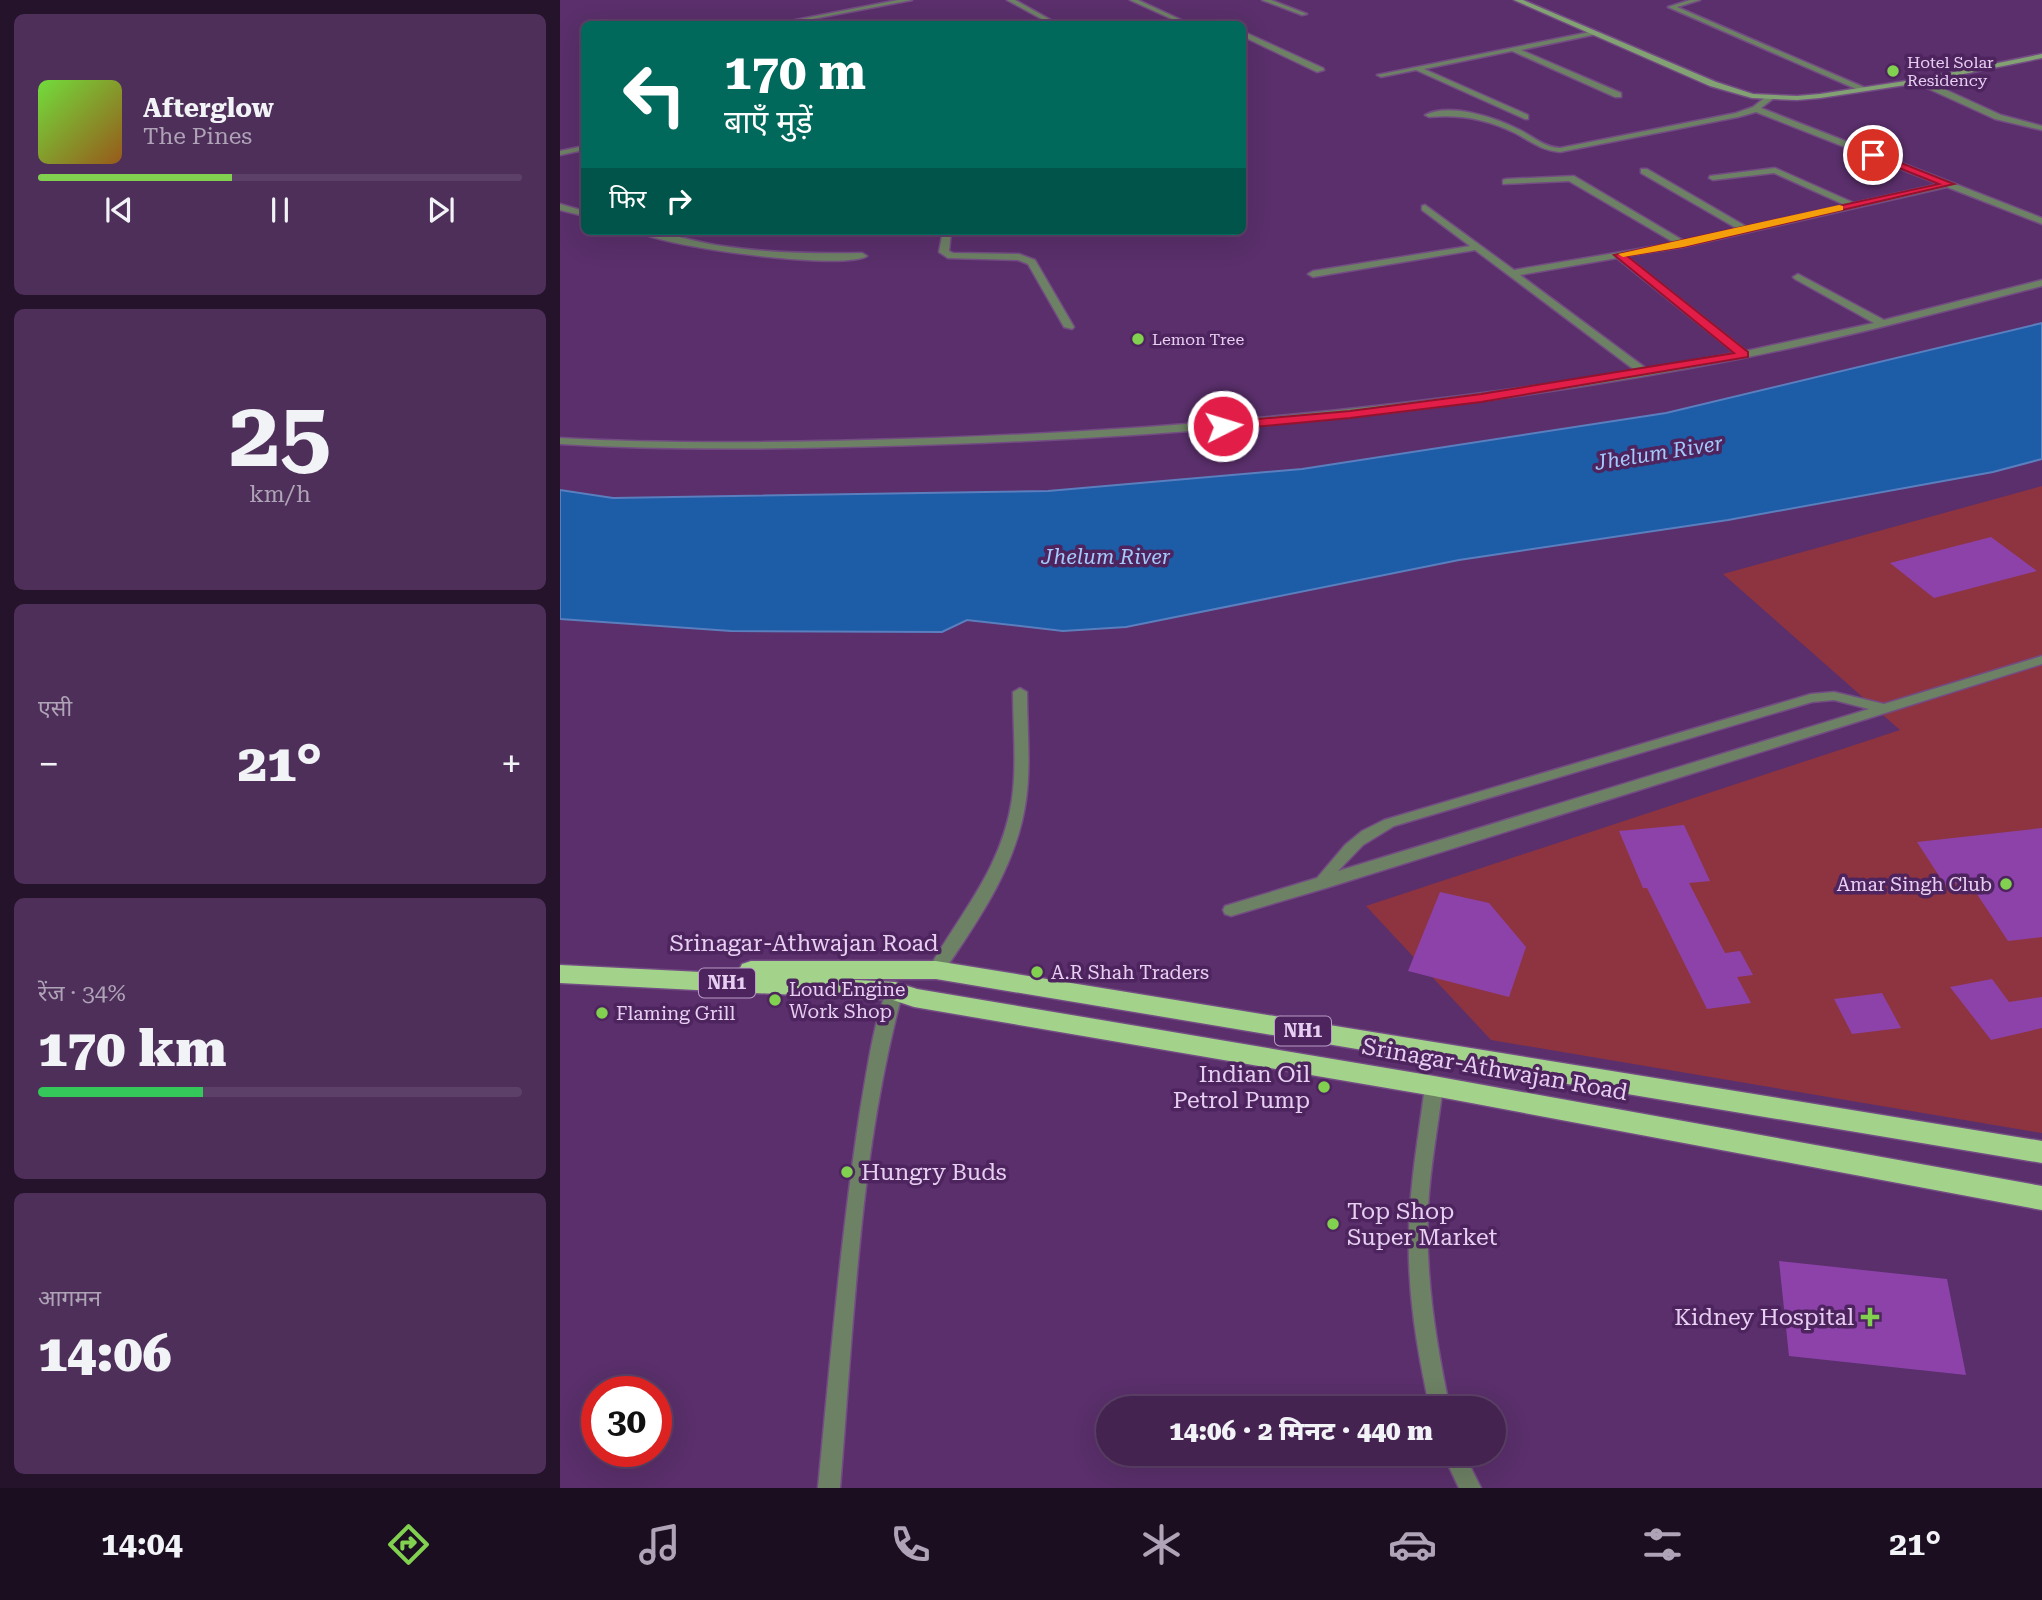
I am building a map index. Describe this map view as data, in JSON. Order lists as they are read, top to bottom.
{
  "streets": {
    "highway": ["Srinagar-Athwajan Road", "NH1"]
  },
  "water": ["Jhelum River"],
  "places": {
    "other": [
      "Hotel Solar Residency",
      "Lemon Tree",
      "Amar Singh Club",
      "A.R Shah Traders",
      "Loud Engine Work Shop",
      "Flaming Grill",
      "Indian Oil Petrol Pump",
      "Hungry Buds",
      "Top Shop Super Market"
    ],
    "health": ["Kidney Hospital"]
  },
  "page": {
    "turn": ["170 m", "बाएँ मुड़ें"],
    "song": ["Afterglow", "The Pines"],
    "then": "फिर",
    "tile": [
      ["25", "km/h"],
      "एसी",
      ["रेंज · 34%", "170 km"],
      ["आगमन", "14:06"]
    ],
    "heat": ["−", "21°", "+"],
    "limit": "30",
    "trip": "14:06 · 2 मिनट · 440 m",
    "tabs": ["14:04", "21°"]
  }
}
